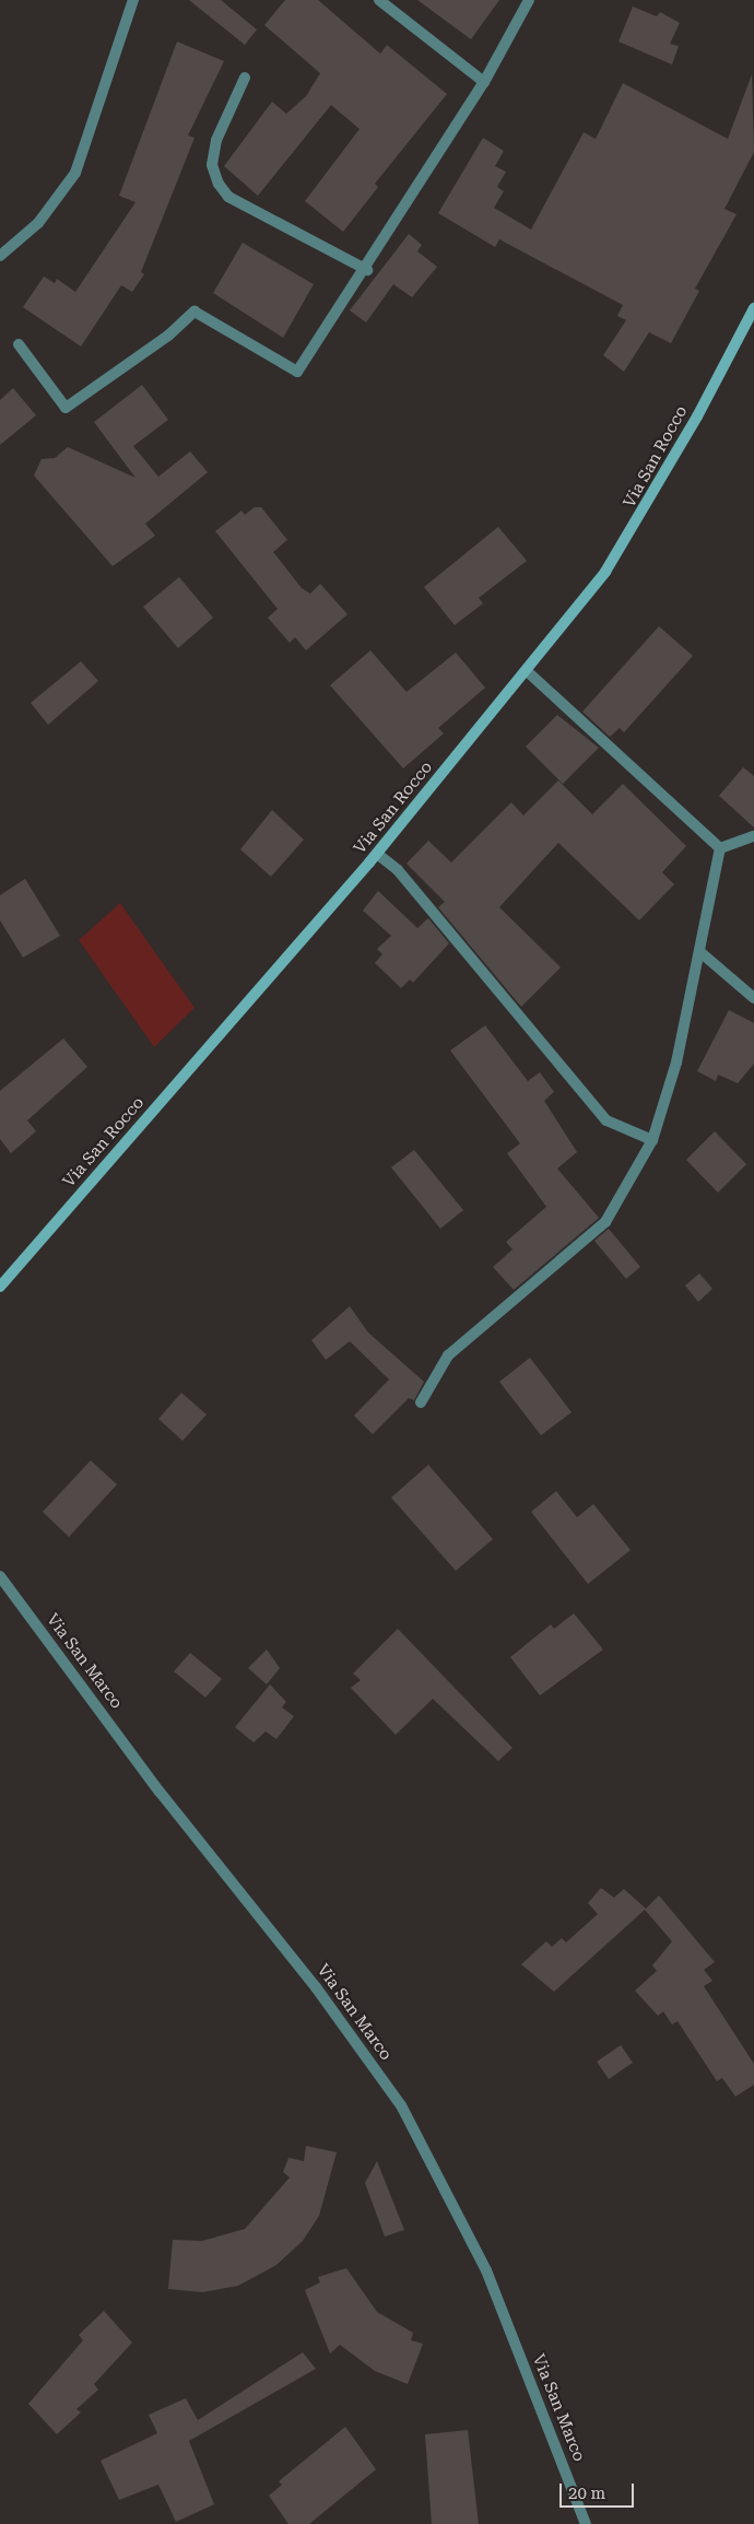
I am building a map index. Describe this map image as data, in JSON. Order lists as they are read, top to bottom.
{
  "streets": {
    "street": ["Via San Rocco", "Via San Marco"]
  },
  "scale_bar": "20 m"
}
